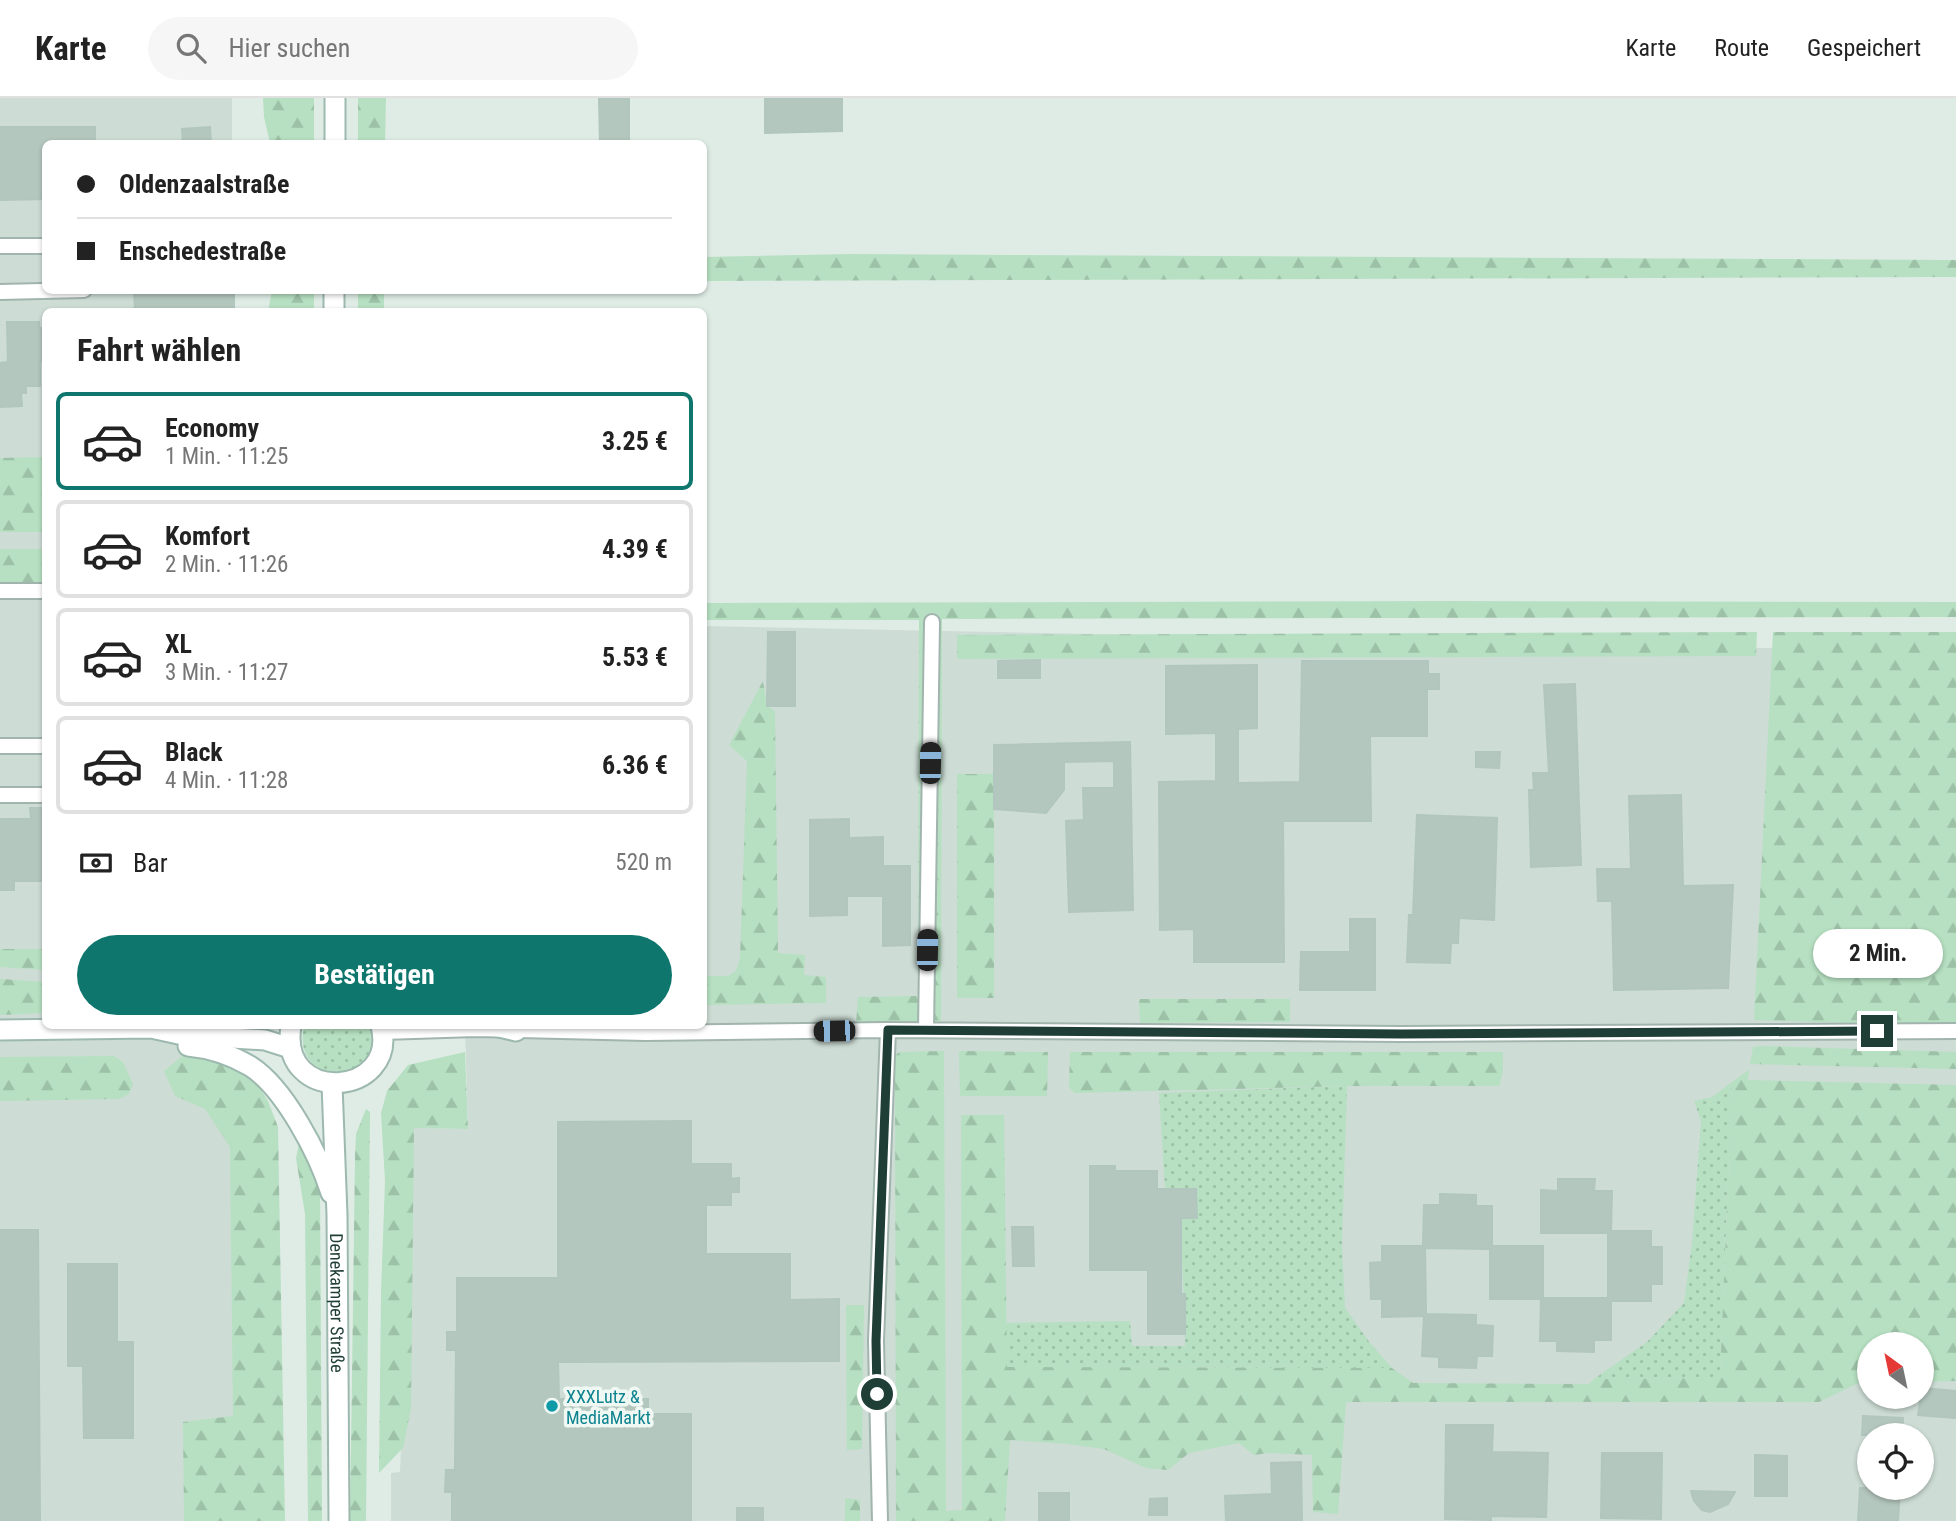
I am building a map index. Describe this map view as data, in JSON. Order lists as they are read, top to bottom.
{
  "streets": {
    "main road": ["Denekamper Straße"]
  },
  "places": ["XXXLutz & MediaMarkt"],
  "north": "top left",
  "page": {
    "header": "Karte",
    "search": "Hier suchen",
    "nav": ["Karte", "Route", "Gespeichert"],
    "banner": ["Oldenzaalstraße", "Enschedestraße"],
    "heading": "Fahrt wählen",
    "list": [
      {
        "name": "Economy",
        "note": "1 Min. · 11:25",
        "value": "3.25 €"
      },
      {
        "name": "Komfort",
        "note": "2 Min. · 11:26",
        "value": "4.39 €"
      },
      {
        "name": "XL",
        "note": "3 Min. · 11:27",
        "value": "5.53 €"
      },
      {
        "name": "Black",
        "note": "4 Min. · 11:28",
        "value": "6.36 €"
      }
    ],
    "pay": ["Bar", "520 m"],
    "buttons": "Bestätigen",
    "bubble": "2 Min."
  }
}
